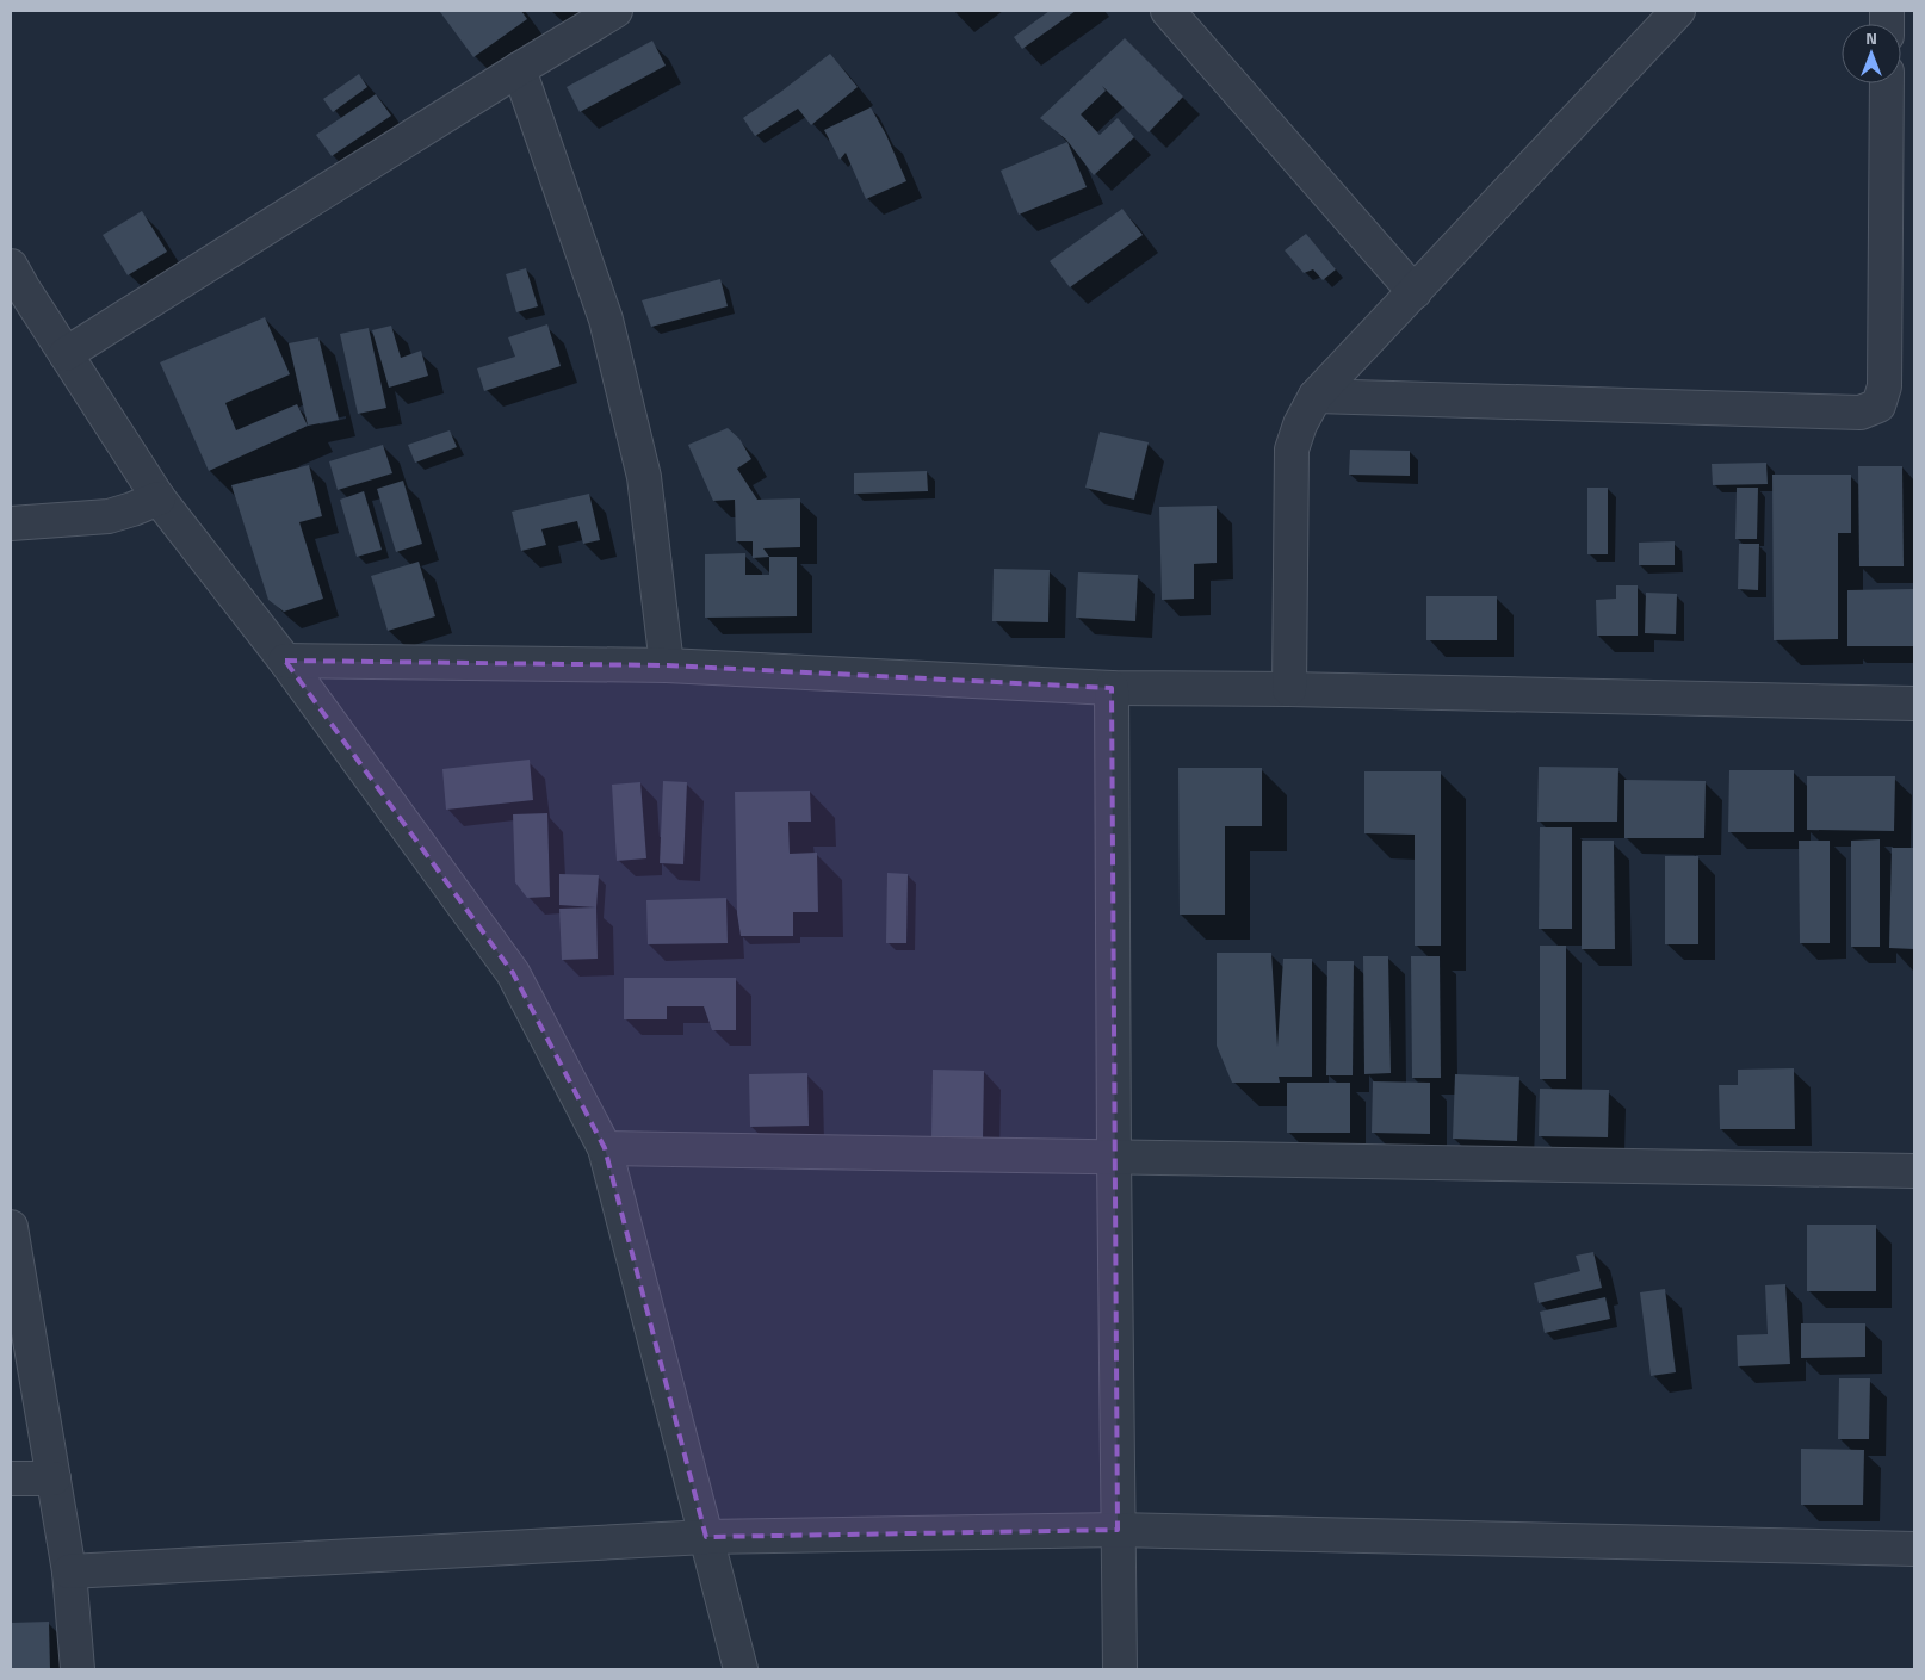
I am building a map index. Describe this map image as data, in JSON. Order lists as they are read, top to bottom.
{
  "north": "top"
}
